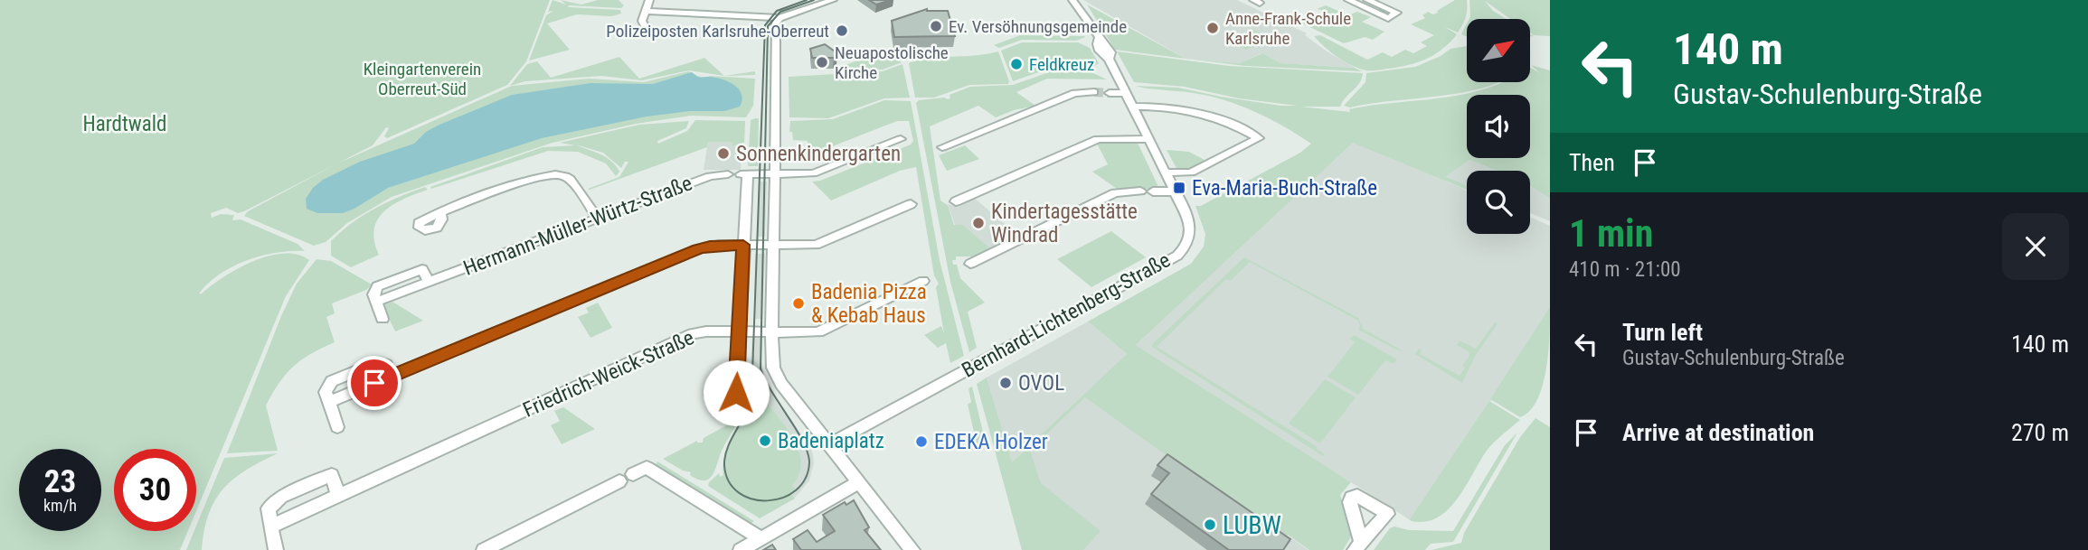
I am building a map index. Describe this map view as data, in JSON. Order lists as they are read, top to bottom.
{
  "streets": {
    "street": ["Hermann-Müller-Würtz-Straße", "Bernhard-Lichtenberg-Straße", "Friedrich-Weick-Straße"]
  },
  "parks": ["Kleingartenverein Oberreut-Süd", "Hardtwald"],
  "places": {
    "other": [
      "Ev. Versöhnungsgemeinde",
      "Anne-Frank-Schule Karlsruhe",
      "Polizeiposten Karlsruhe-Oberreut",
      "Neuapostolische Kirche",
      "Feldkreuz",
      "Sonnenkindergarten",
      "Kindertagesstätte Windrad",
      "Badenia Pizza & Kebab Haus",
      "OVOL",
      "Badeniaplatz",
      "EDEKA Holzer",
      "LUBW"
    ],
    "transit": ["Eva-Maria-Buch-Straße"]
  },
  "north": "top right",
  "page": {
    "turn": ["140 m", "Gustav-Schulenburg-Straße"],
    "then": "Then",
    "heading": ["1 min", "410 m · 21:00"],
    "list": [
      {
        "name": "Turn left",
        "note": "Gustav-Schulenburg-Straße",
        "value": "140 m"
      },
      {
        "name": "Arrive at destination",
        "value": "270 m"
      }
    ],
    "speed": "23 km/h",
    "limit": "30"
  }
}
